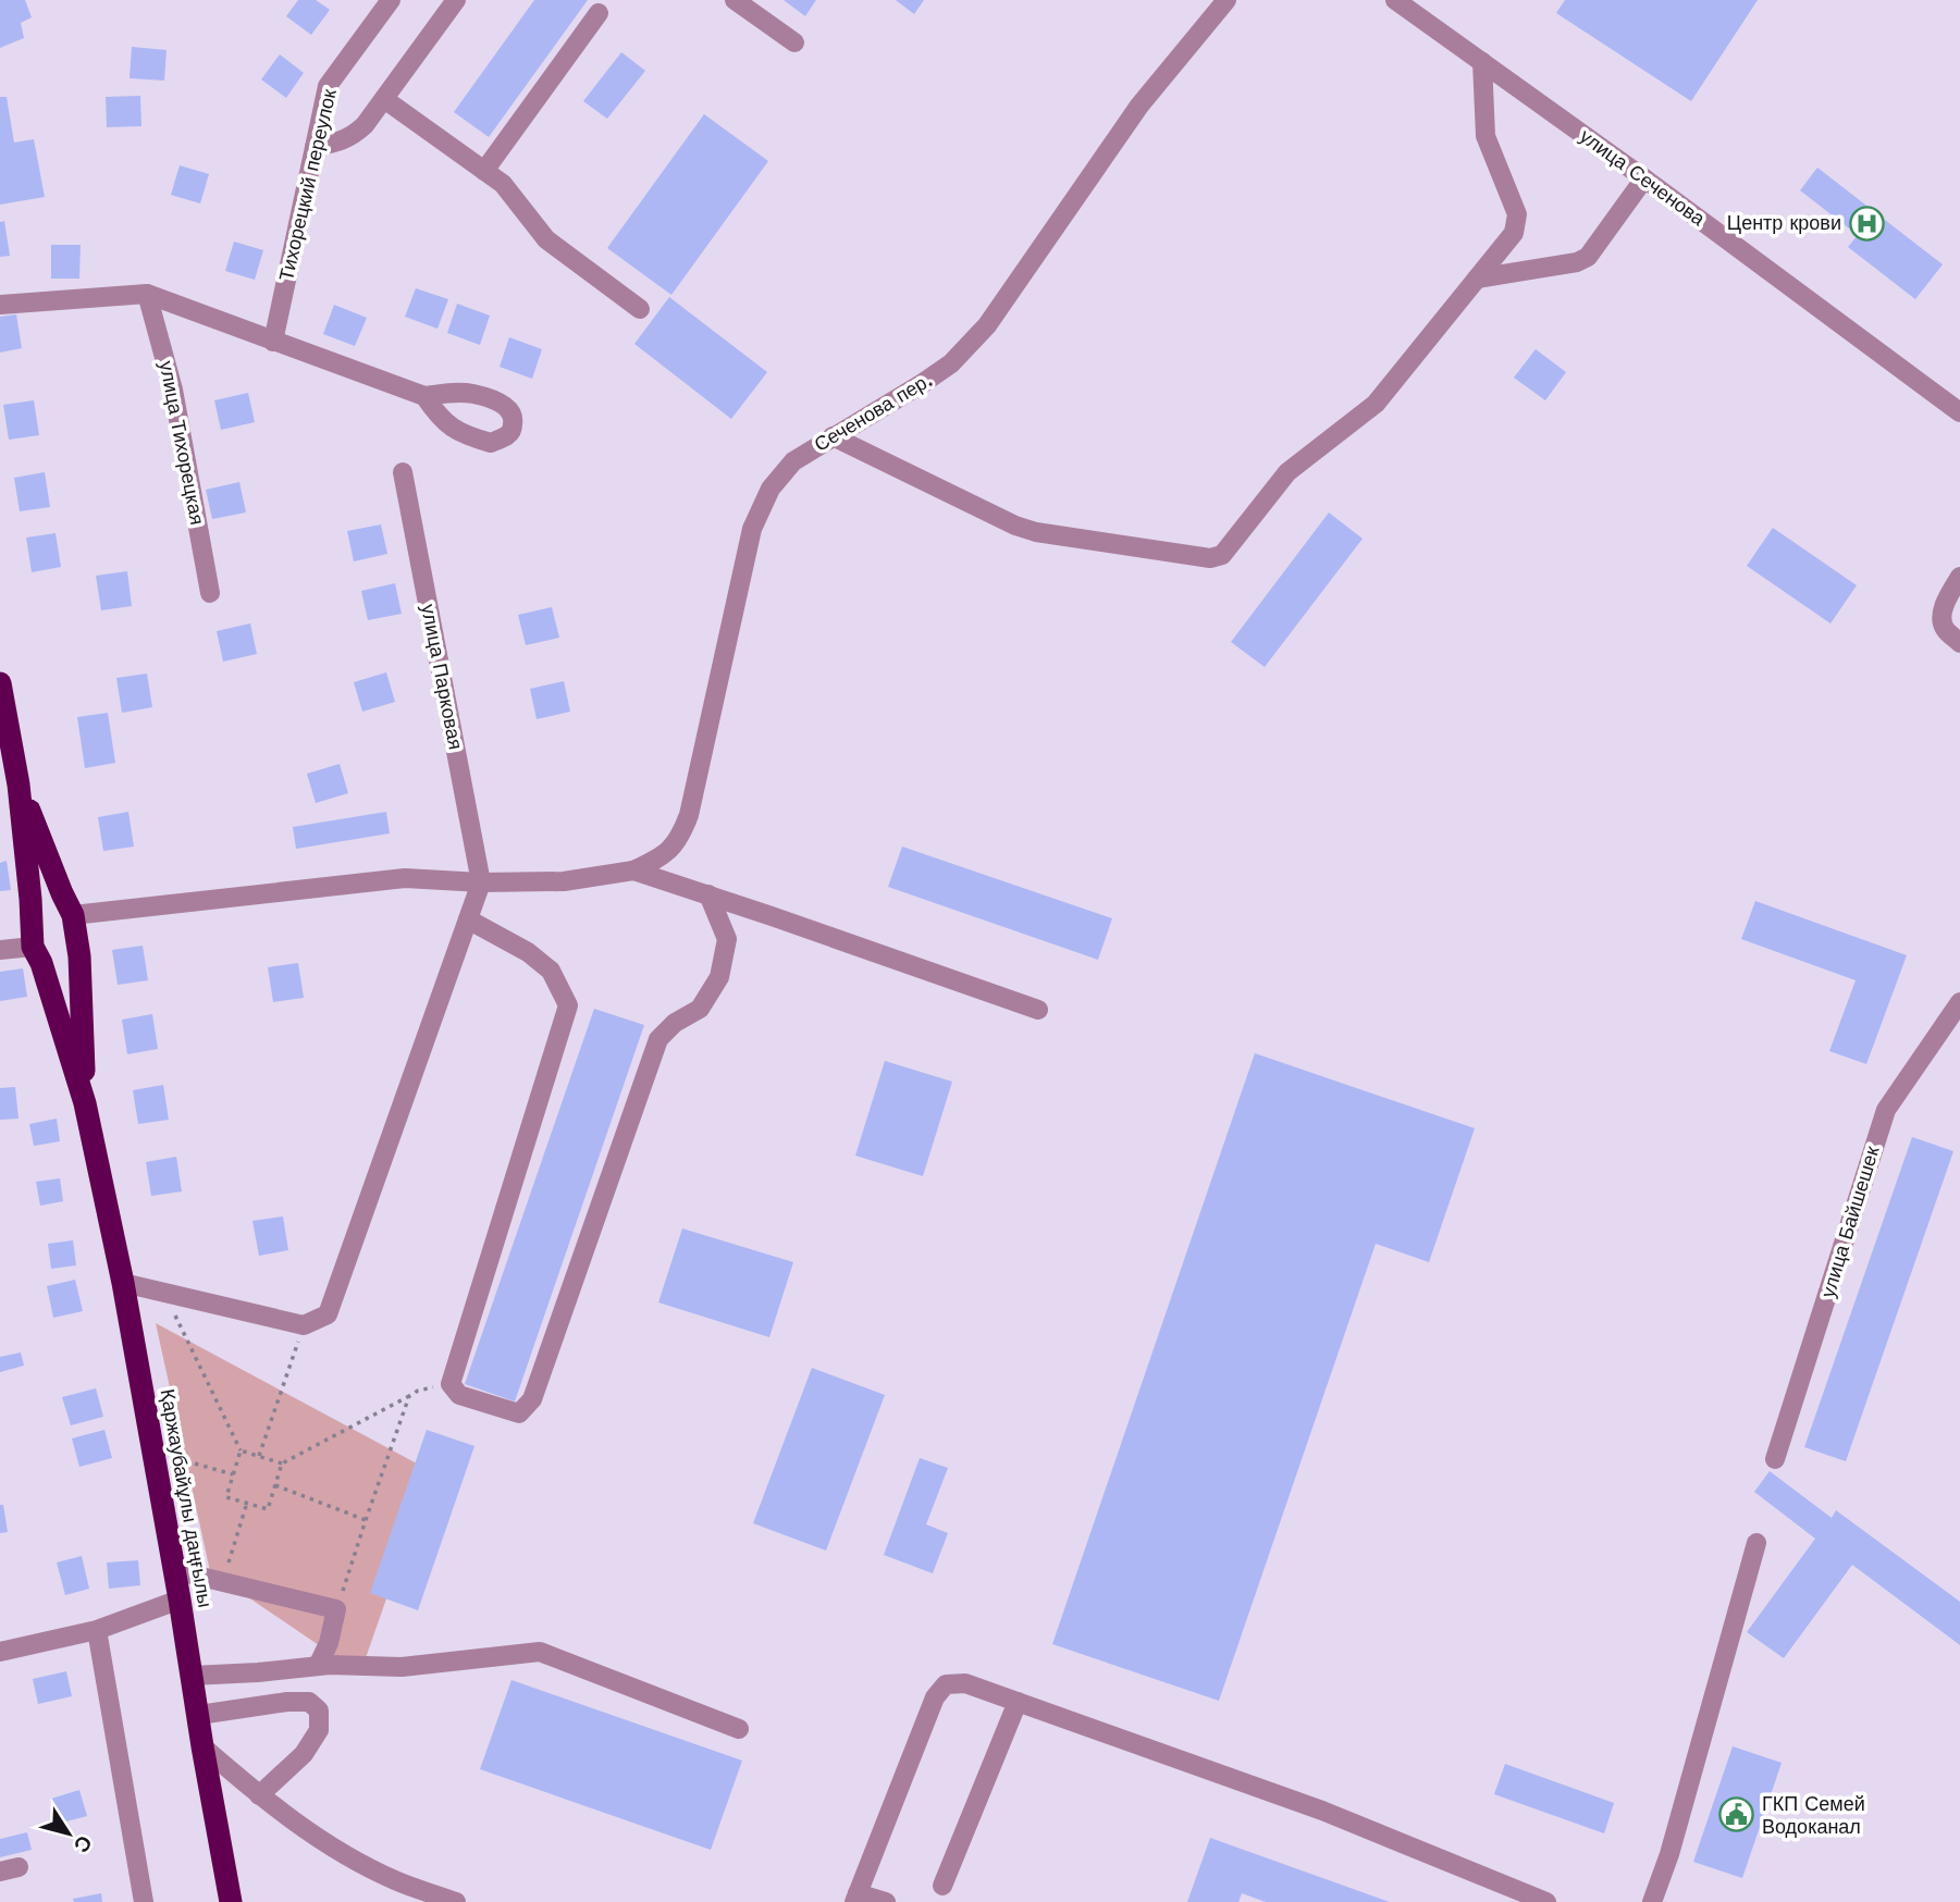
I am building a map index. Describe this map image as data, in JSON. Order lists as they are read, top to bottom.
{
  "streets": {
    "highway": ["Қаржаубайұлы даңғылы"],
    "street": [
      "улица Сеченова",
      "Тихорецкий переулок",
      "Сеченова пер.",
      "улица Тихорецкая",
      "улица Парковая",
      "улица Байшешек"
    ]
  },
  "places": {
    "hospital": ["Центр крови"],
    "public building": ["ГКП Семей Водоканал"]
  },
  "north": "bottom right"
}
